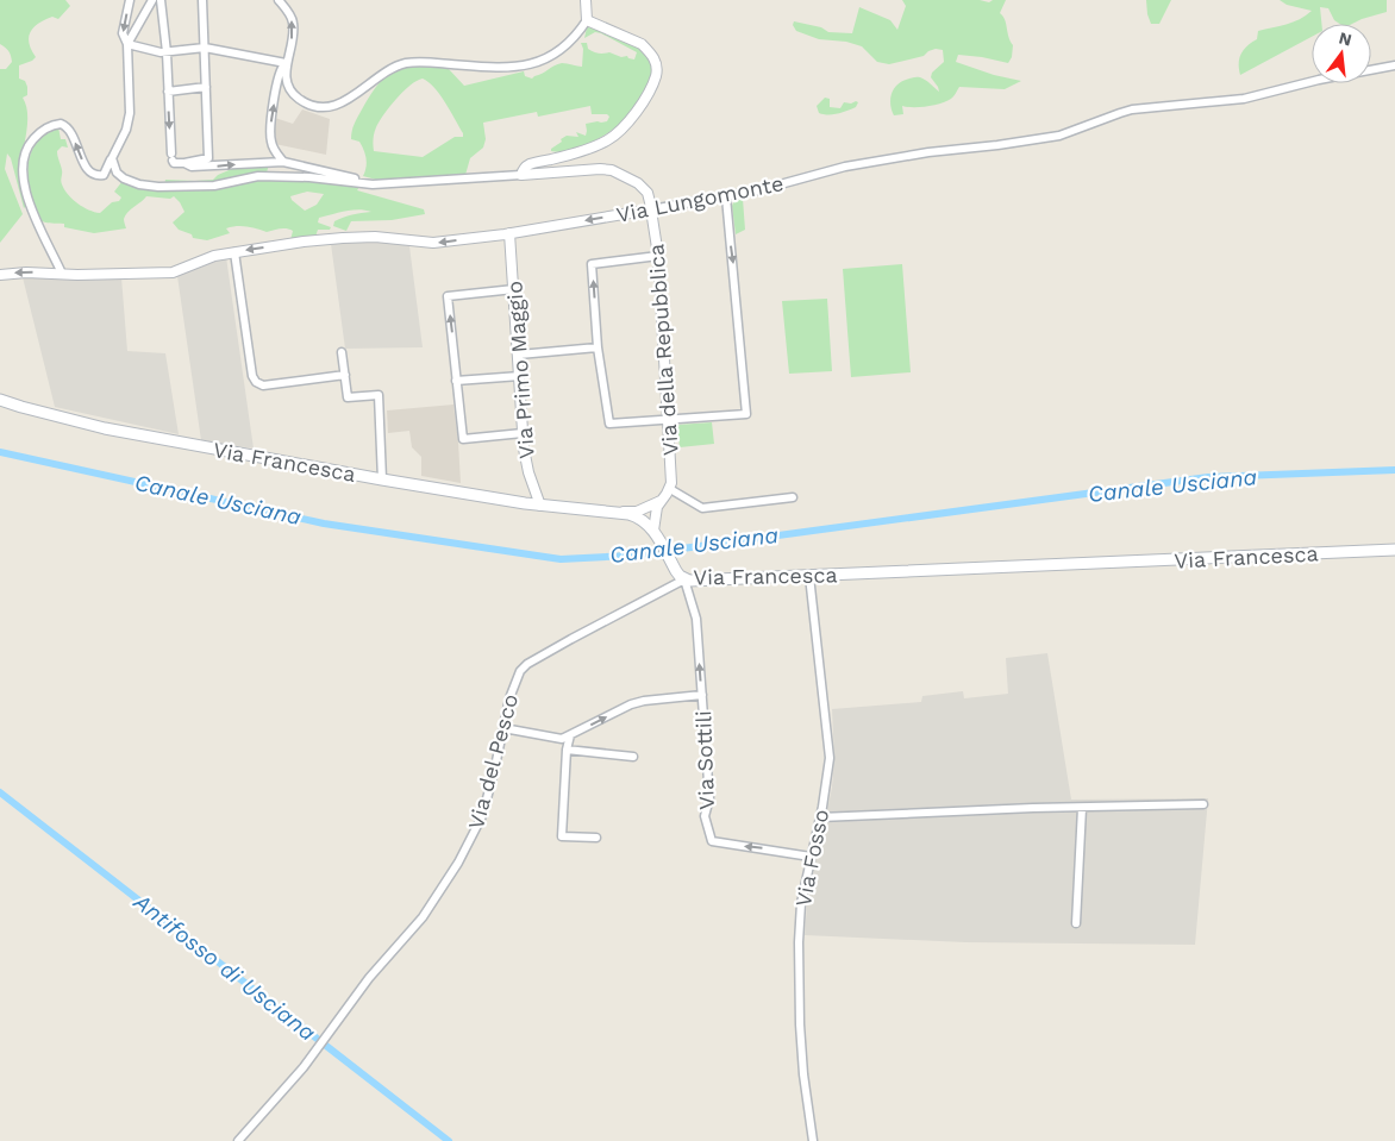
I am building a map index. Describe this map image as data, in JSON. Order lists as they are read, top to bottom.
{
  "streets": {
    "main road": ["Via Francesca"],
    "street": [
      "Via Lungomonte",
      "Via della Repubblica",
      "Via Primo Maggio",
      "Via Sottili",
      "Via del Pesco",
      "Via Fosso"
    ]
  },
  "crossings": [
    ["Via Lungomonte", "Via della Repubblica"],
    ["Via Lungomonte", "Via Primo Maggio"],
    ["Via Primo Maggio", "Via Francesca"],
    ["Via Francesca", "Via Sottili"],
    ["Via Francesca", "Via del Pesco"],
    ["Via Francesca", "Via Fosso"],
    ["Via Sottili", "Via del Pesco"],
    ["Via Sottili", "Via Fosso"]
  ],
  "one_way": ["Via Sottili"],
  "water": ["Canale Usciana", "Antifosso di Usciana"],
  "north": "top"
}
